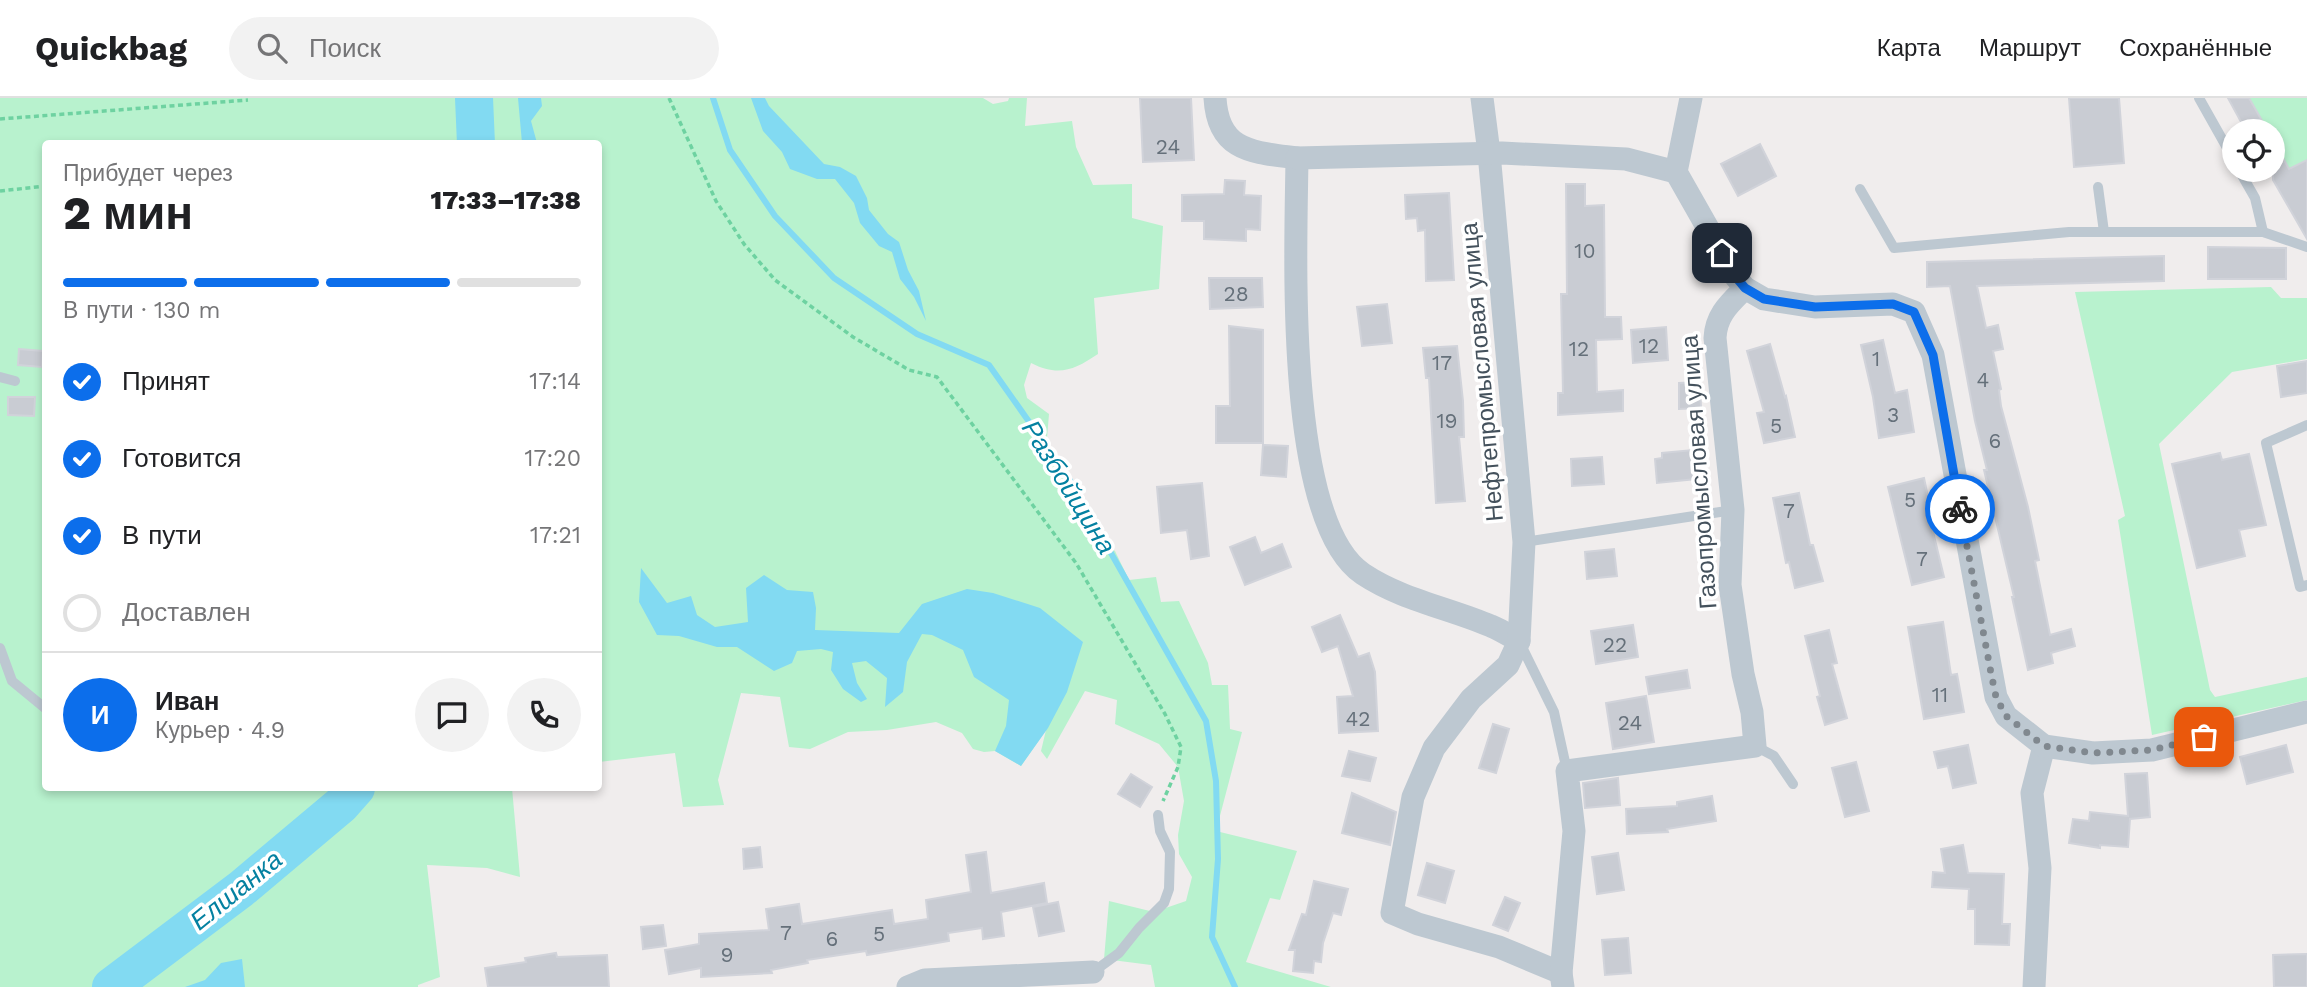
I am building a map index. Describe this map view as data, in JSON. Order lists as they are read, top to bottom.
{
  "streets": {
    "street": ["Нефтепромысловая улица", "Газопромысловая улица"]
  },
  "water": ["Разбойщина", "Елшанка"],
  "house_numbers": [
    "24",
    "10",
    "28",
    "12",
    "12",
    "1",
    "17",
    "4",
    "3",
    "19",
    "5",
    "6",
    "5",
    "7",
    "7",
    "22",
    "11",
    "42",
    "24",
    "7",
    "5",
    "6",
    "9"
  ],
  "page": {
    "header": "Quickbag",
    "search": "Поиск",
    "nav": ["Карта", "Маршрут", "Сохранённые"],
    "heading": ["2 мин", "Прибудет через", "17:33–17:38"],
    "panel": ["Иван", "Курьер · 4.9"],
    "bar": "В пути · 130 m",
    "list": [
      ["Принят", "17:14"],
      ["Готовится", "17:20"],
      ["В пути", "17:21"],
      "Доставлен"
    ],
    "round": "И"
  }
}
